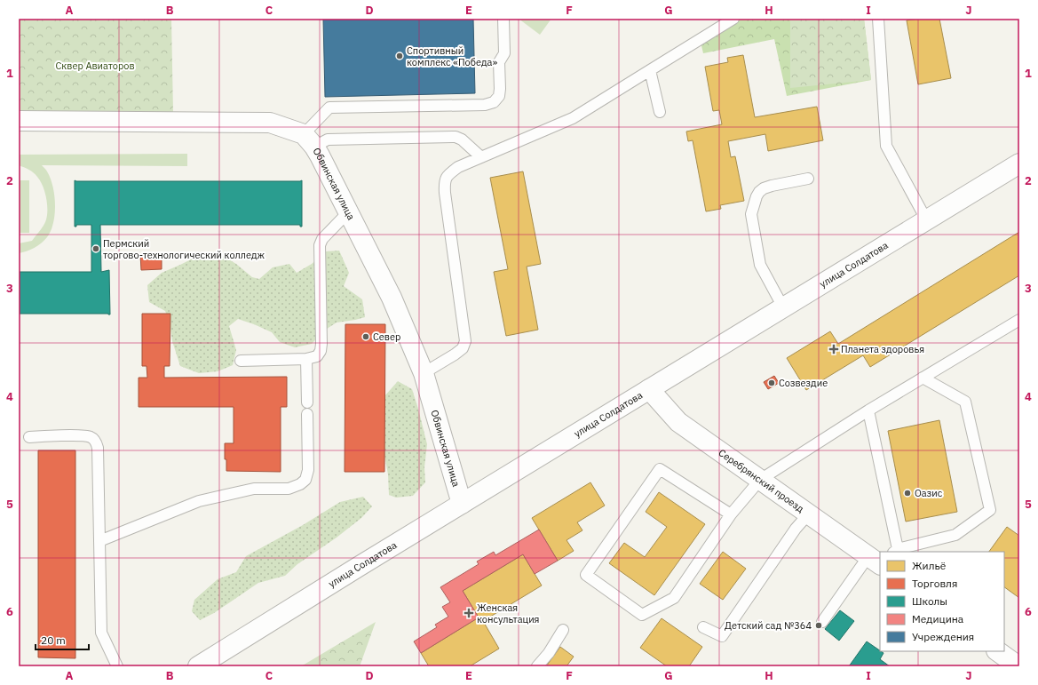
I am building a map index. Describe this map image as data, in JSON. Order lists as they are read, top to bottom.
{
  "streets": {
    "street": ["Обвинская улица", "улица Солдатова", "Серебрянский проезд"]
  },
  "crossings": [
    ["Обвинская улица", "улица Солдатова"],
    ["улица Солдатова", "Серебрянский проезд"]
  ],
  "parks": ["Сквер Авиаторов"],
  "places": {
    "other": [
      "Спортивный комплекс «Победа»",
      "Пермский торгово-технологический колледж",
      "Север",
      "Созвездие",
      "Оазис",
      "Детский сад №364"
    ],
    "health": ["Планета здоровья", "Женская консультация"]
  },
  "legend": [
    "Жильё",
    "Торговля",
    "Школы",
    "Медицина",
    "Учреждения"
  ],
  "scale_bar": "20 m",
  "grid": {
    "columns": [
      "A",
      "B",
      "C",
      "D",
      "E",
      "F",
      "G",
      "H",
      "I",
      "J"
    ],
    "rows": [
      "1",
      "2",
      "3",
      "4",
      "5",
      "6"
    ]
  }
}
